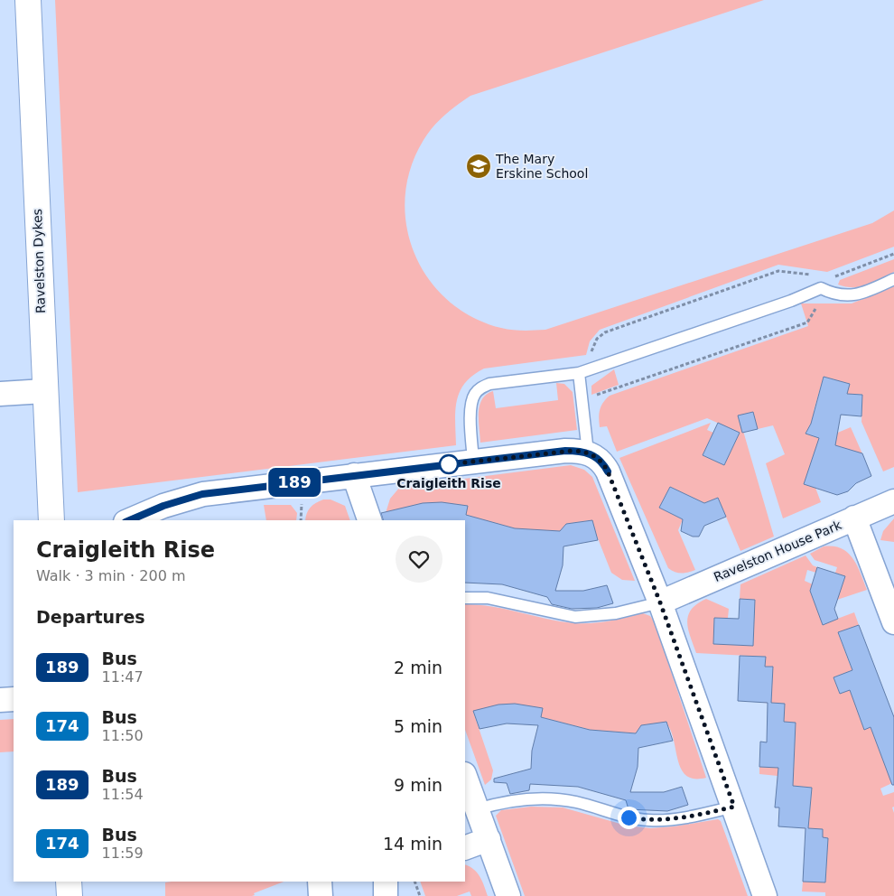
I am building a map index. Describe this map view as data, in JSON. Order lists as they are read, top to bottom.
{
  "streets": {
    "street": ["Ravelston Dykes", "Ravelston House Park"]
  },
  "places": {
    "school or university": ["The Mary Erskine School"],
    "other": ["Craigleith Rise"]
  },
  "lines": ["bus line 189"],
  "page": {
    "on_map": "189",
    "heading": [
      ["Craigleith Rise", "Walk · 3 min · 200 m"],
      "Departures"
    ],
    "list": [
      {
        "mark": "189",
        "name": "Bus",
        "note": "11:47",
        "value": "2 min"
      },
      {
        "mark": "174",
        "name": "Bus",
        "note": "11:50",
        "value": "5 min"
      },
      {
        "mark": "189",
        "name": "Bus",
        "note": "11:54",
        "value": "9 min"
      },
      {
        "mark": "174",
        "name": "Bus",
        "note": "11:59",
        "value": "14 min"
      }
    ]
  }
}
